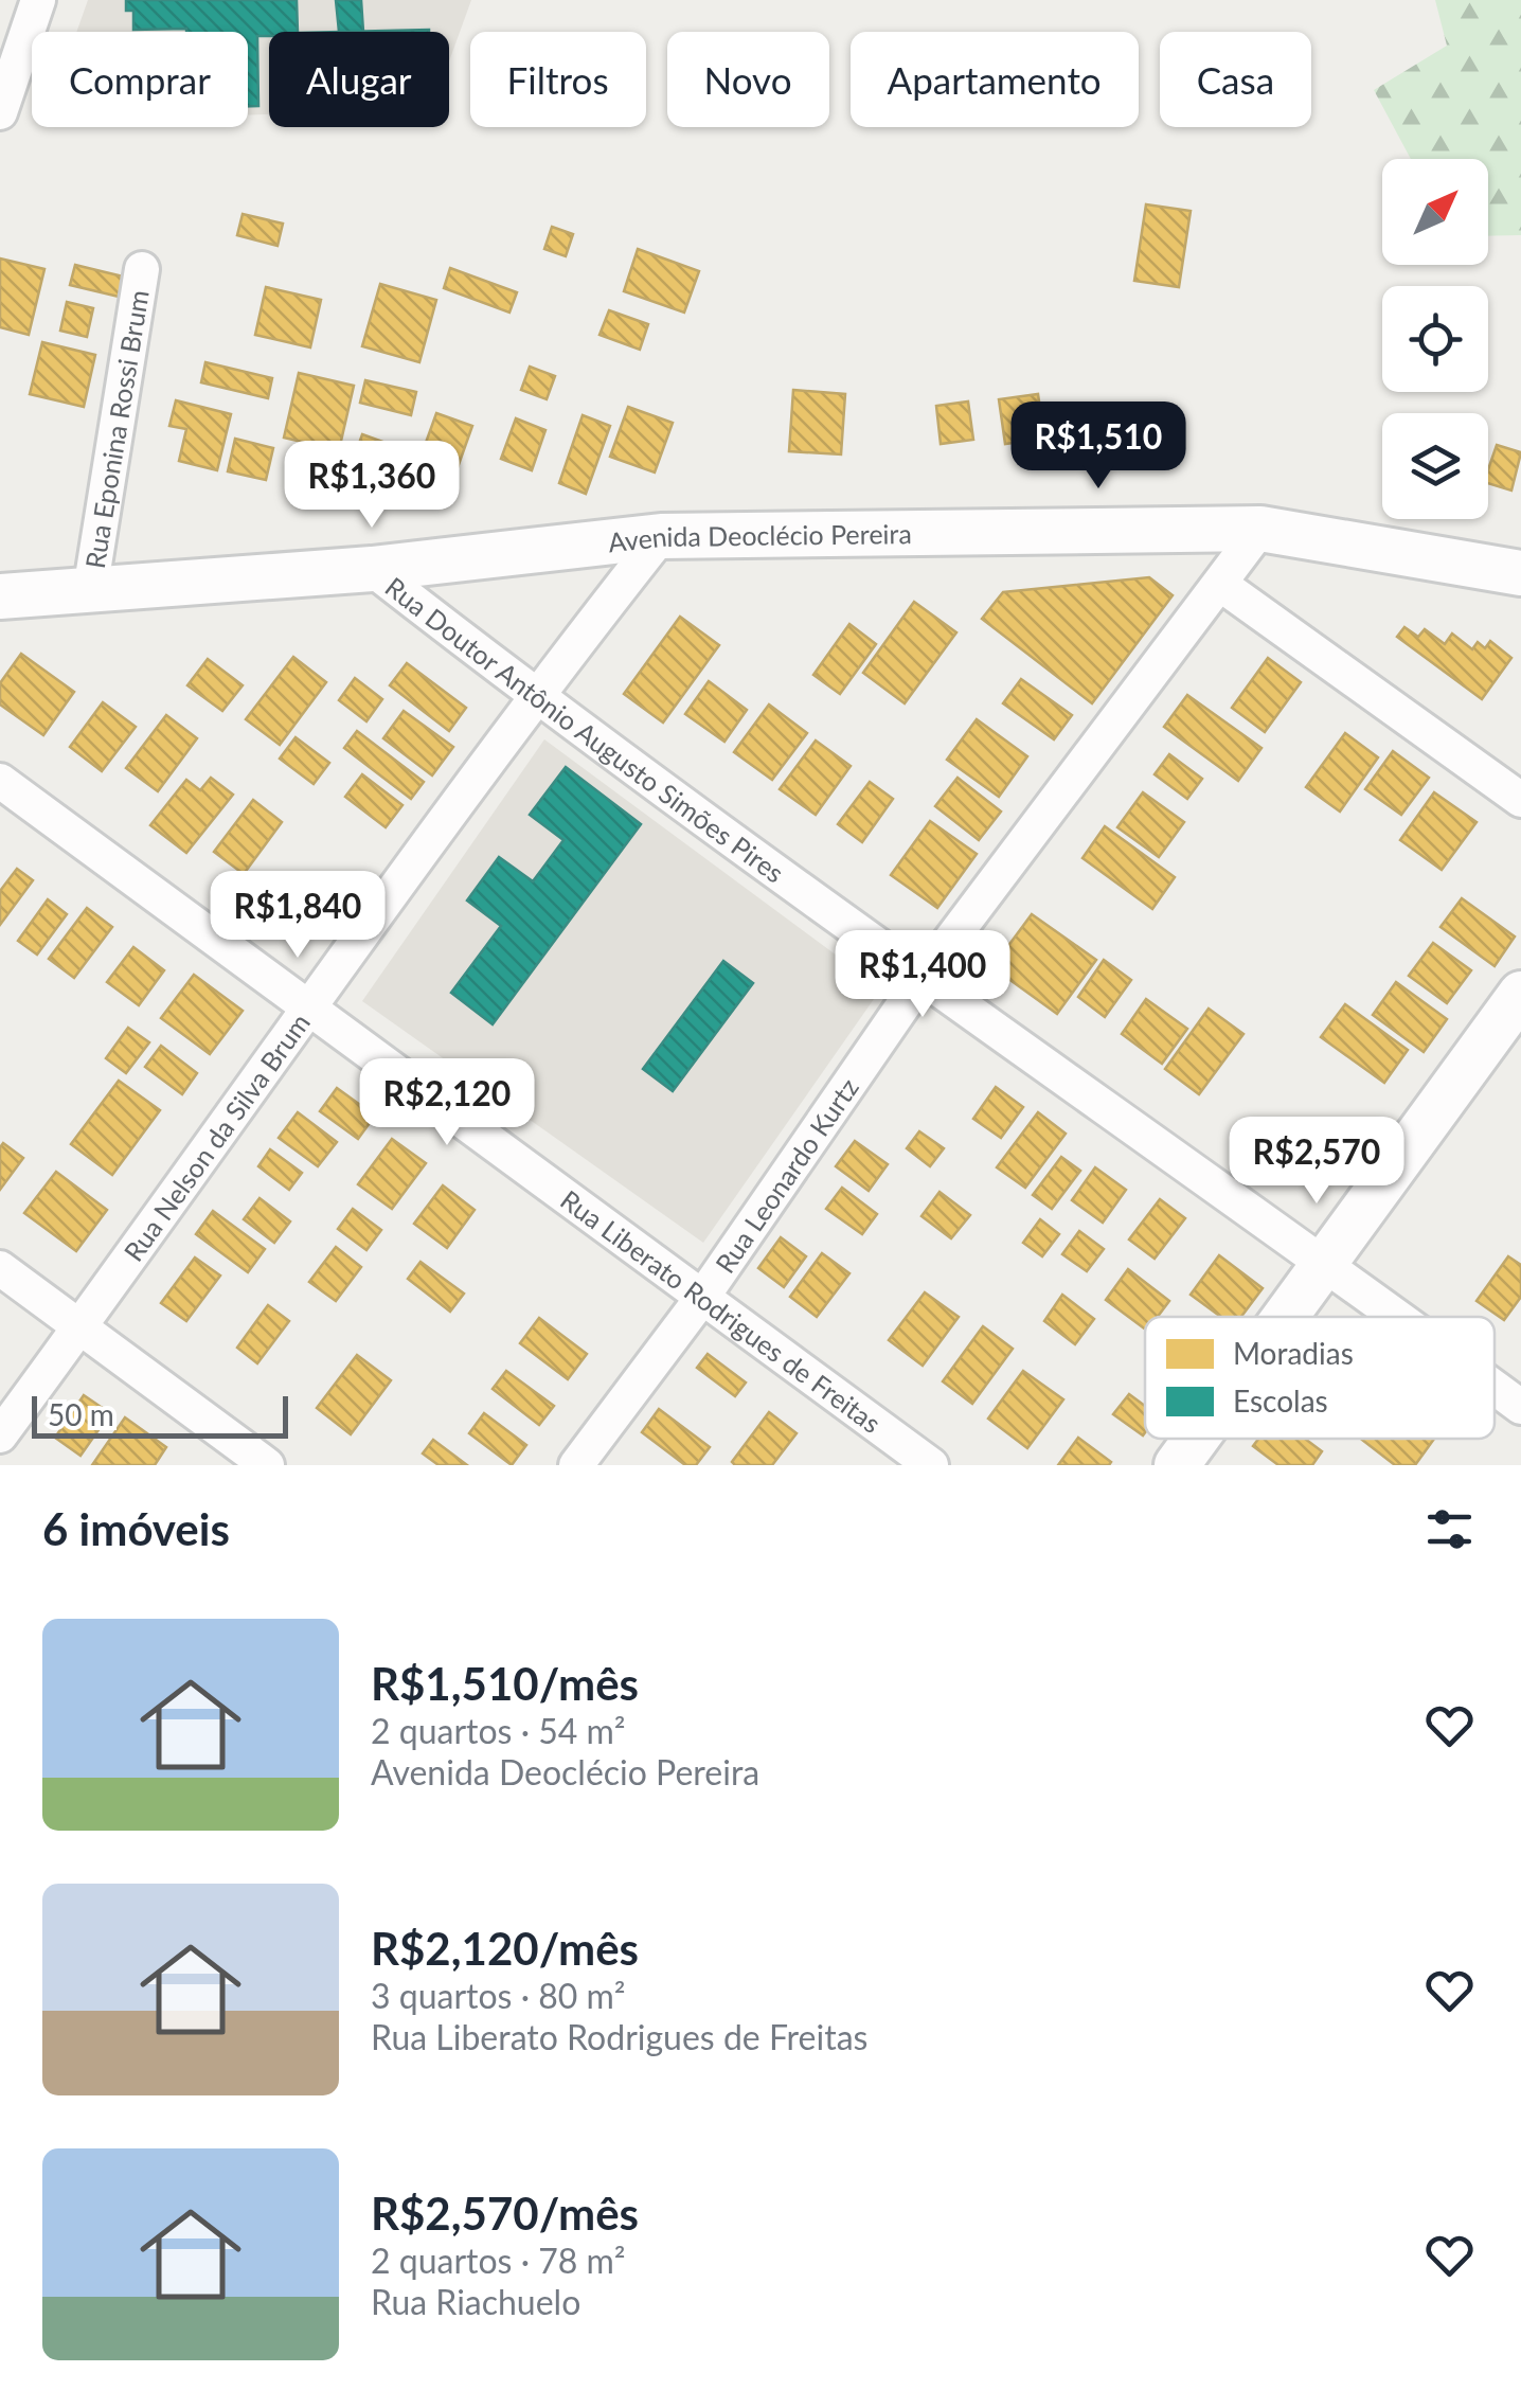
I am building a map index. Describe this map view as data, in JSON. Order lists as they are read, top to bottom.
{
  "streets": {
    "street": [
      "Rua Eponina Rossi Brum",
      "Avenida Deoclécio Pereira",
      "Rua Doutor Antônio Augusto Simões Pires",
      "Rua Nelson da Silva Brum",
      "Rua Leonardo Kurtz",
      "Rua Liberato Rodrigues de Freitas"
    ]
  },
  "crossings": [
    ["Rua Eponina Rossi Brum", "Avenida Deoclécio Pereira"],
    ["Avenida Deoclécio Pereira", "Rua Doutor Antônio Augusto Simões Pires"],
    ["Avenida Deoclécio Pereira", "Rua Nelson da Silva Brum"],
    ["Avenida Deoclécio Pereira", "Rua Leonardo Kurtz"],
    ["Rua Doutor Antônio Augusto Simões Pires", "Rua Nelson da Silva Brum"],
    ["Rua Doutor Antônio Augusto Simões Pires", "Rua Leonardo Kurtz"],
    ["Rua Nelson da Silva Brum", "Rua Liberato Rodrigues de Freitas"],
    ["Rua Leonardo Kurtz", "Rua Liberato Rodrigues de Freitas"]
  ],
  "legend": ["Moradias", "Escolas"],
  "scale_bar": "50 m",
  "north": "top right",
  "page": {
    "chip": [
      "Comprar",
      "Alugar",
      "Filtros",
      "Novo",
      "Apartamento",
      "Casa"
    ],
    "price": [
      "R$1,510",
      "R$1,360",
      "R$1,840",
      "R$1,400",
      "R$2,120",
      "R$2,570"
    ],
    "scale": "50 m",
    "heading": "6 imóveis",
    "list": [
      {
        "name": "R$1,510/mês",
        "note": "2 quartos · 54 m² · Avenida Deoclécio Pereira"
      },
      {
        "name": "R$2,120/mês",
        "note": "3 quartos · 80 m² · Rua Liberato Rodrigues de Freitas"
      },
      {
        "name": "R$2,570/mês",
        "note": "2 quartos · 78 m² · Rua Riachuelo"
      }
    ]
  }
}
